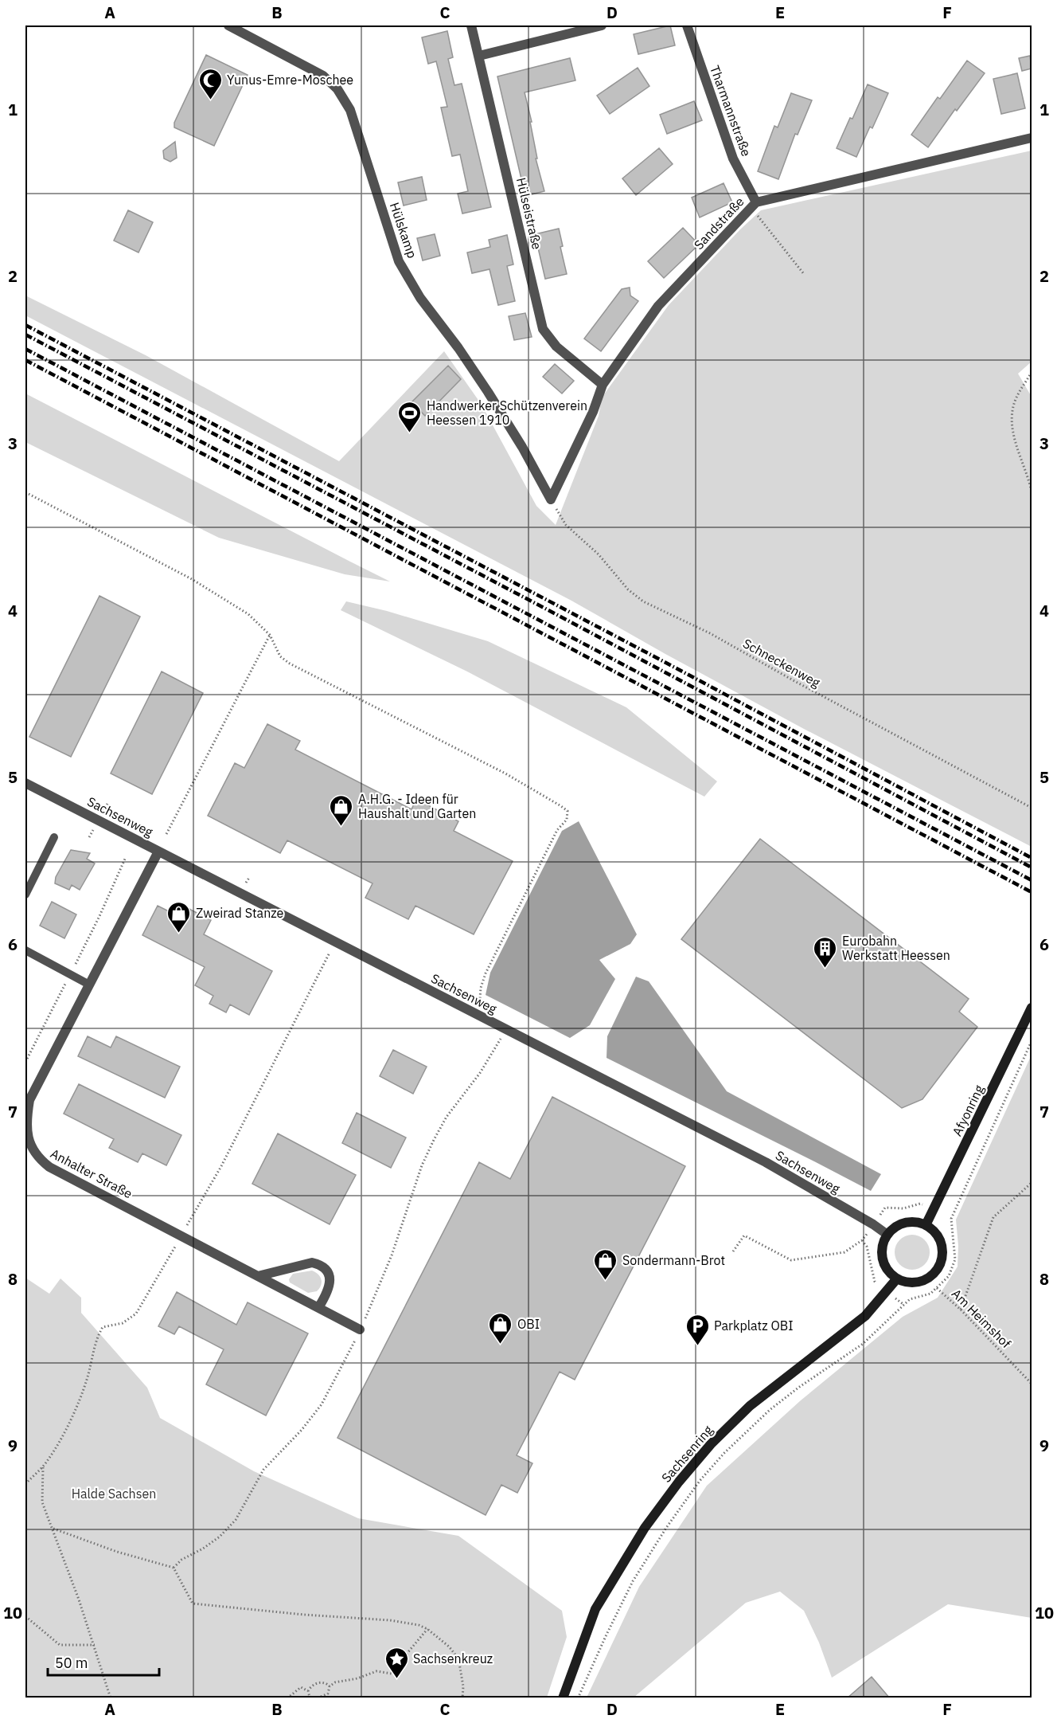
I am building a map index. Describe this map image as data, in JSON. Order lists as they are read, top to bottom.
{
  "streets": {
    "street": [
      "Tharmannstraße",
      "Hülseistraße",
      "Sandstraße",
      "Hülskamp",
      "Sachsenweg",
      "Afyonring",
      "Anhalter Straße",
      "Sachsenring"
    ],
    "path": ["Schneckenweg", "Am Heimshof"]
  },
  "crossings": [
    ["Tharmannstraße", "Sandstraße"],
    ["Hülseistraße", "Sandstraße"],
    ["Sandstraße", "Hülskamp"],
    ["Sandstraße", "Schneckenweg"],
    ["Hülskamp", "Schneckenweg"],
    ["Sachsenweg", "Afyonring"],
    ["Sachsenweg", "Anhalter Straße"],
    ["Sachsenweg", "Sachsenring"],
    ["Afyonring", "Sachsenring"]
  ],
  "parks": ["Halde Sachsen"],
  "places": {
    "mosque": ["Yunus-Emre-Moschee"],
    "sports": ["Handwerker Schützenverein Heessen 1910"],
    "shop": [
      "A.H.G. - Ideen für Haushalt und Garten",
      "Zweirad Stanze",
      "Sondermann-Brot",
      "OBI"
    ],
    "building": ["Eurobahn Werkstatt Heessen"],
    "parking": ["Parkplatz OBI"],
    "place": ["Sachsenkreuz"]
  },
  "scale_bar": "50 m",
  "grid": {
    "columns": [
      "A",
      "B",
      "C",
      "D",
      "E",
      "F"
    ],
    "rows": [
      "1",
      "2",
      "3",
      "4",
      "5",
      "6",
      "7",
      "8",
      "9",
      "10"
    ]
  }
}
